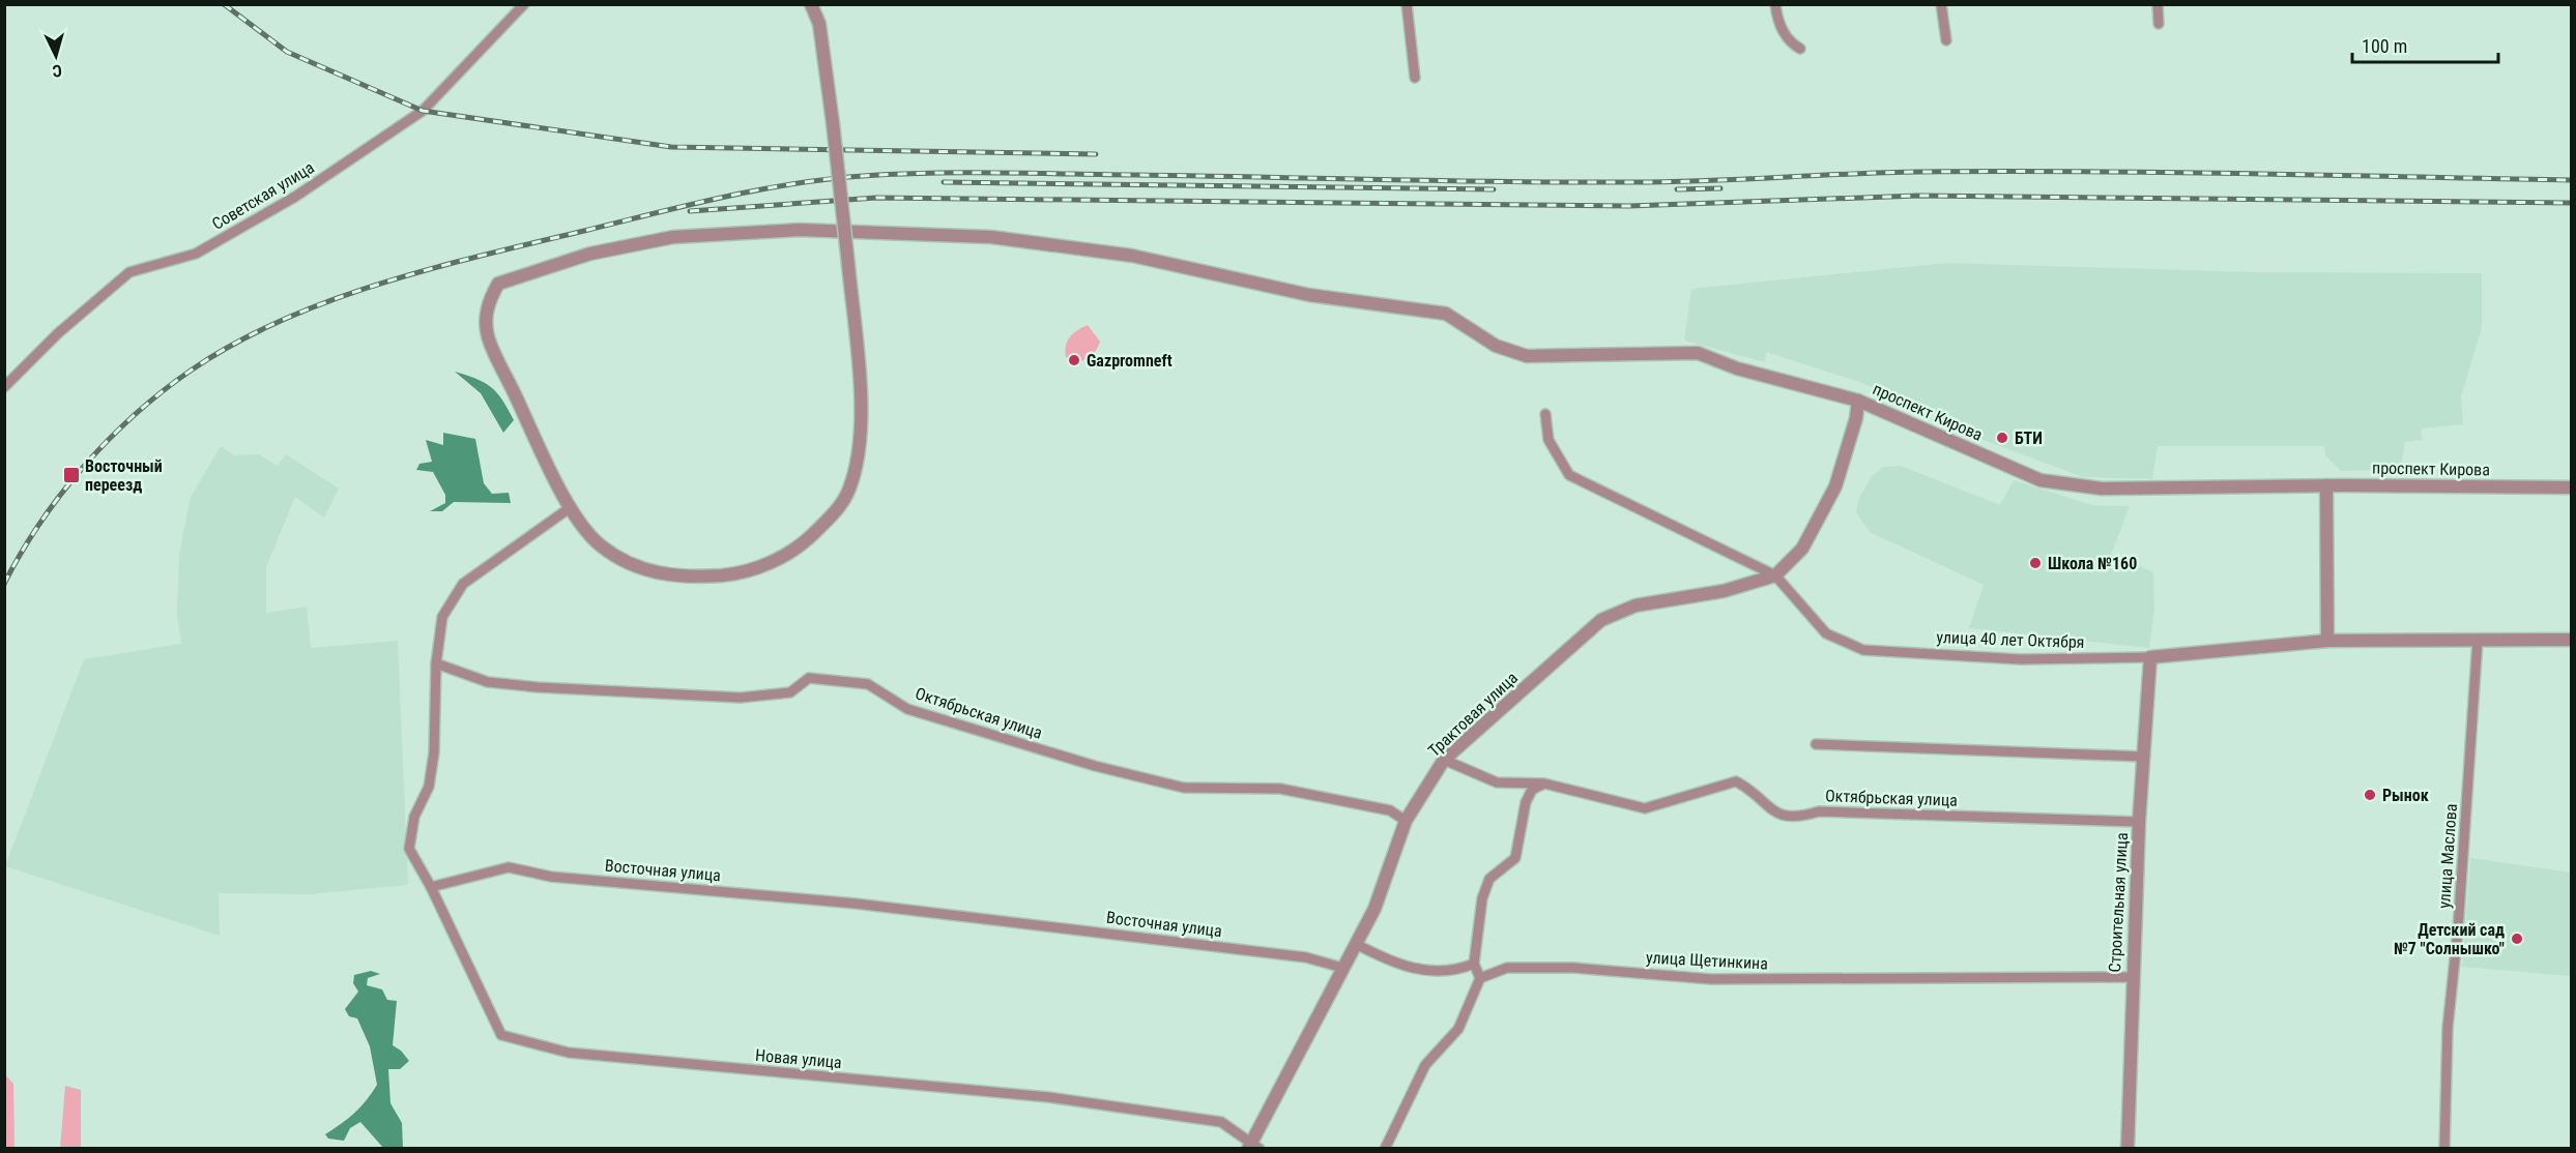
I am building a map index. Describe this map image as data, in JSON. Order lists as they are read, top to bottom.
{
  "streets": {
    "street": [
      "Советская улица",
      "проспект Кирова",
      "улица 40 лет Октября",
      "Октябрьская улица",
      "Трактовая улица",
      "улица Маслова",
      "Восточная улица",
      "Строительная улица",
      "улица Щетинкина",
      "Новая улица"
    ]
  },
  "crossings": [
    ["улица 40 лет Октября", "Трактовая улица"],
    ["улица 40 лет Октября", "улица Маслова"],
    ["улица 40 лет Октября", "Строительная улица"],
    ["Октябрьская улица", "Трактовая улица"],
    ["Октябрьская улица", "Строительная улица"],
    ["Трактовая улица", "Восточная улица"],
    ["Трактовая улица", "Новая улица"],
    ["Восточная улица", "Новая улица"],
    ["Строительная улица", "улица Щетинкина"]
  ],
  "places": {
    "other": [
      "Gazpromneft",
      "БТИ",
      "Школа №160",
      "Рынок",
      "Детский сад №7 \"Солнышко\""
    ],
    "transit": ["Восточный переезд"]
  },
  "scale_bar": "100 m",
  "north": "bottom"
}
